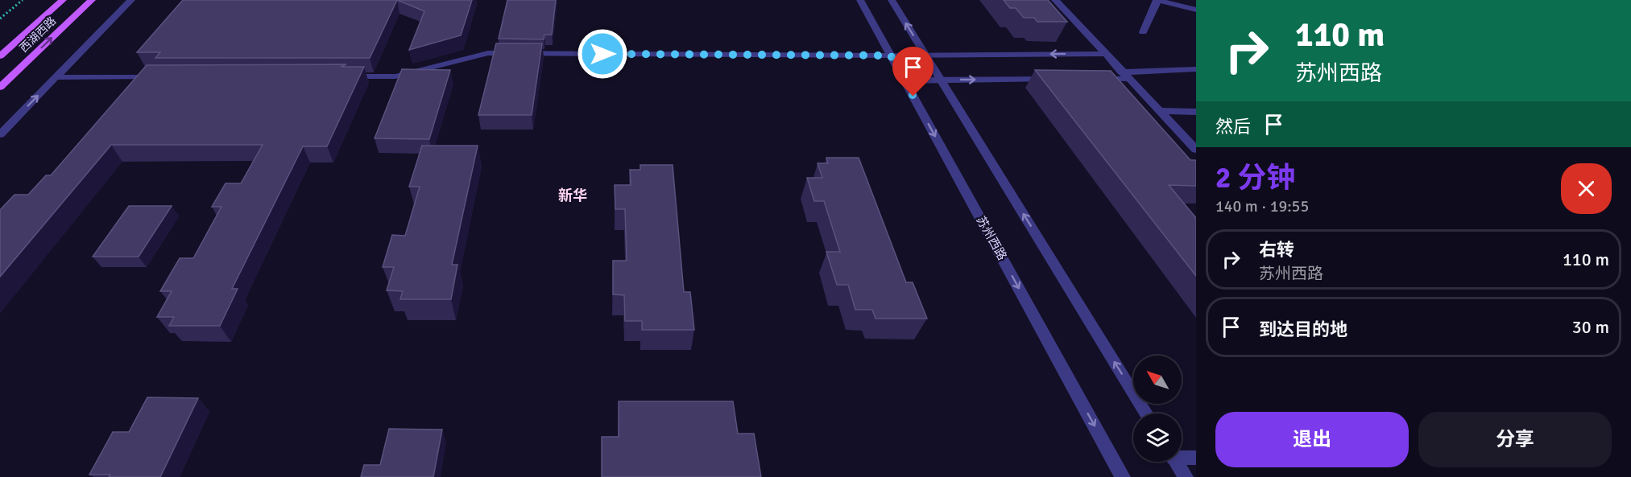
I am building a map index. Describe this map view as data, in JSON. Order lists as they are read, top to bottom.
{
  "streets": {
    "main road": ["西湖西路"],
    "street": ["苏州西路"]
  },
  "districts": ["新华"],
  "north": "top left",
  "page": {
    "turn": ["110 m", "苏州西路"],
    "then": "然后",
    "heading": ["2 分钟", "140 m · 19:55"],
    "list": [
      {
        "name": "右转",
        "note": "苏州西路",
        "value": "110 m"
      },
      {
        "name": "到达目的地",
        "value": "30 m"
      }
    ],
    "buttons": ["退出", "分享"]
  }
}
